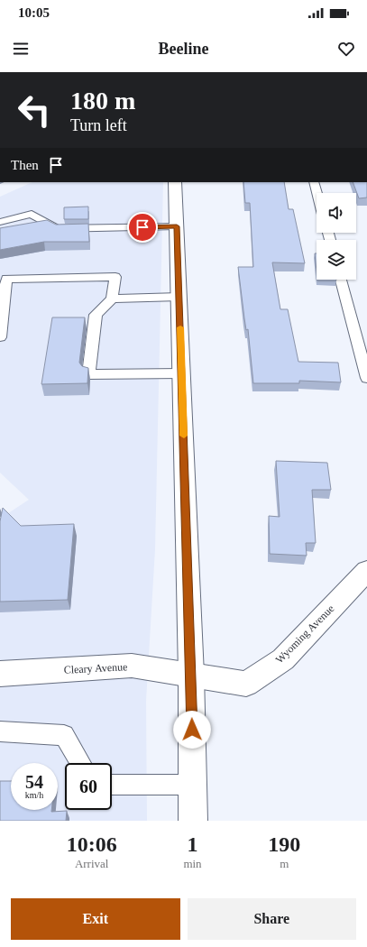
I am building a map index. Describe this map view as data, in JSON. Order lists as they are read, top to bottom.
{
  "streets": {
    "main road": ["Wyoming Avenue", "Cleary Avenue"]
  },
  "crossings": [
    ["Wyoming Avenue", "Cleary Avenue"]
  ],
  "page": {
    "status": "10:05",
    "header": "Beeline",
    "turn": ["180 m", "Turn left"],
    "then": "Then",
    "speed": "54 km/h",
    "limit": "60",
    "eta": [
      "10:06",
      "Arrival",
      "1",
      "min",
      "190",
      "m"
    ],
    "buttons": ["Exit", "Share"]
  }
}
